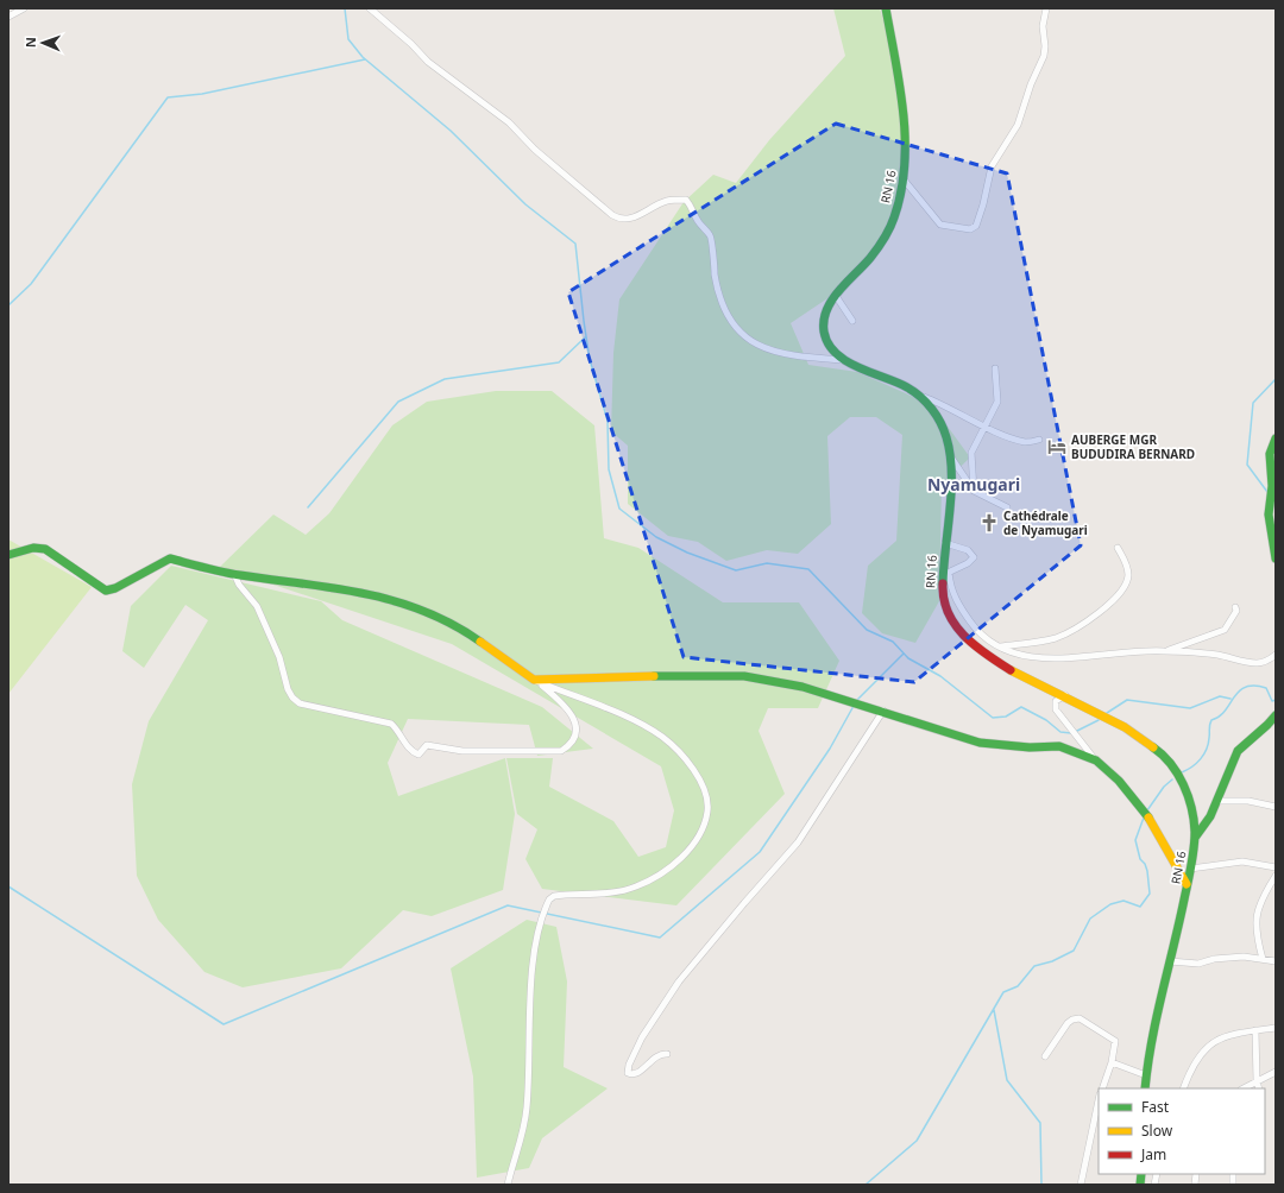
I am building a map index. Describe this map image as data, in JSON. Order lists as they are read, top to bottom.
{
  "streets": {
    "main road": ["RN 16"]
  },
  "districts": ["Nyamugari"],
  "places": {
    "hotel": ["AUBERGE MGR BUDUDIRA BERNARD"],
    "church": ["Cathédrale de Nyamugari"]
  },
  "legend": ["Fast", "Slow", "Jam"],
  "north": "left"
}
